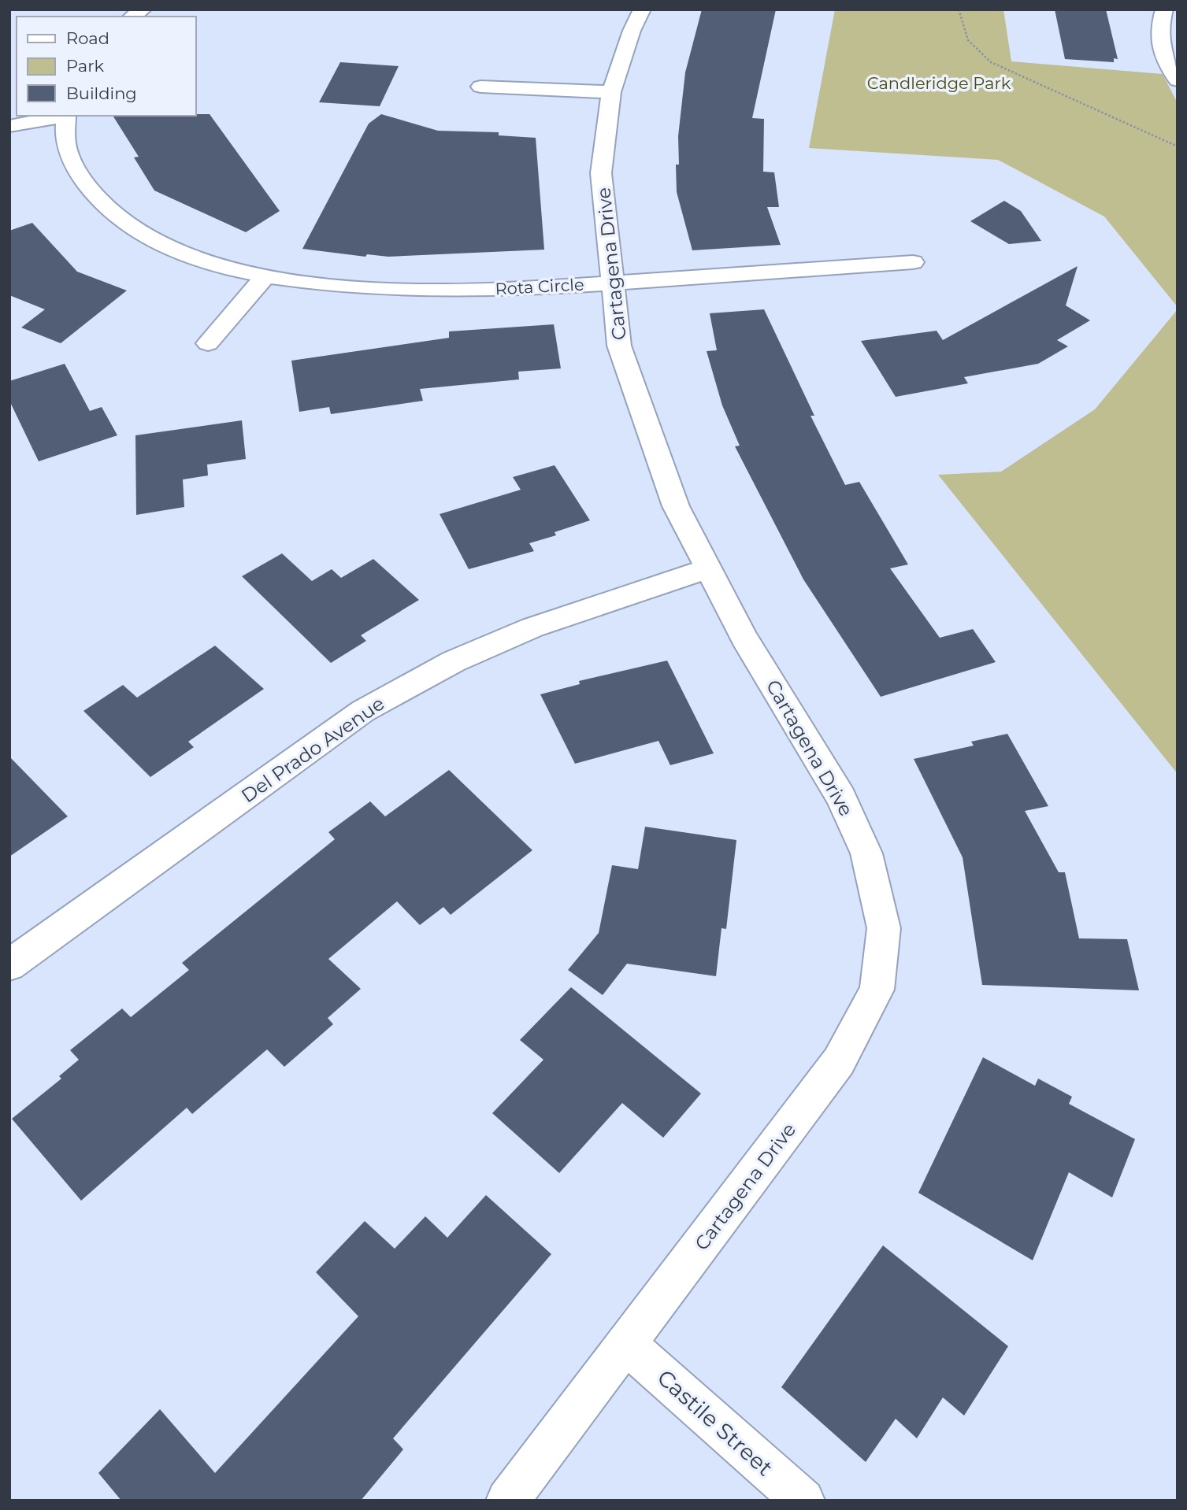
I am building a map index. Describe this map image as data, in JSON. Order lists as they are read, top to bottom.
{
  "streets": {
    "street": [
      "Cartagena Drive",
      "Rota Circle",
      "Del Prado Avenue",
      "Castile Street"
    ]
  },
  "crossings": [
    ["Cartagena Drive", "Rota Circle"],
    ["Cartagena Drive", "Del Prado Avenue"],
    ["Cartagena Drive", "Castile Street"]
  ],
  "parks": ["Candleridge Park"],
  "legend": ["Road", "Park", "Building"]
}
